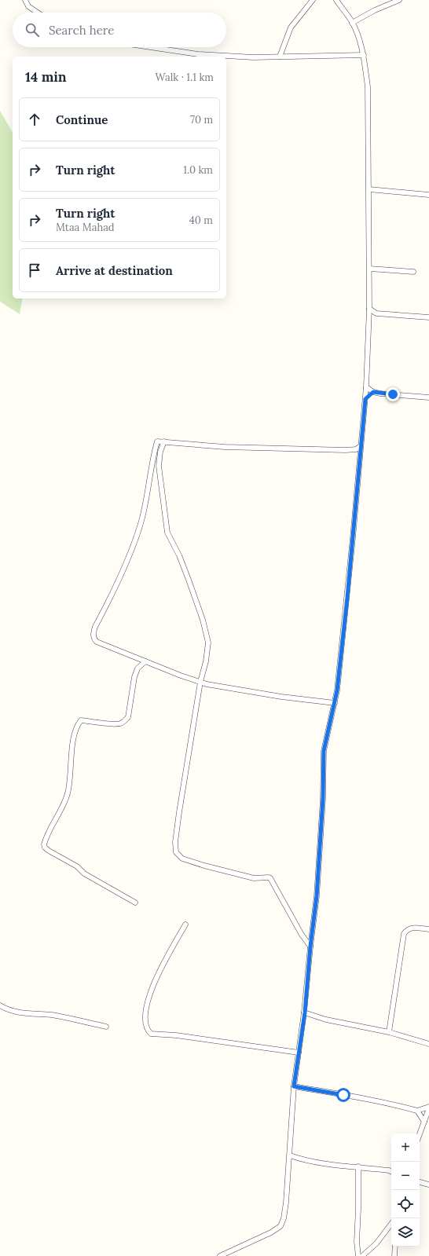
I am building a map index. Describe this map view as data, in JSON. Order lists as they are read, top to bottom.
{
  "page": {
    "search": "Search here",
    "heading": ["14 min", "Walk · 1.1 km"],
    "list": [
      ["Continue", "70 m"],
      ["Turn right", "1.0 km"],
      ["Turn right", "Mtaa Mahad", "40 m"],
      "Arrive at destination"
    ],
    "map_buttons": ["+", "−"]
  }
}
